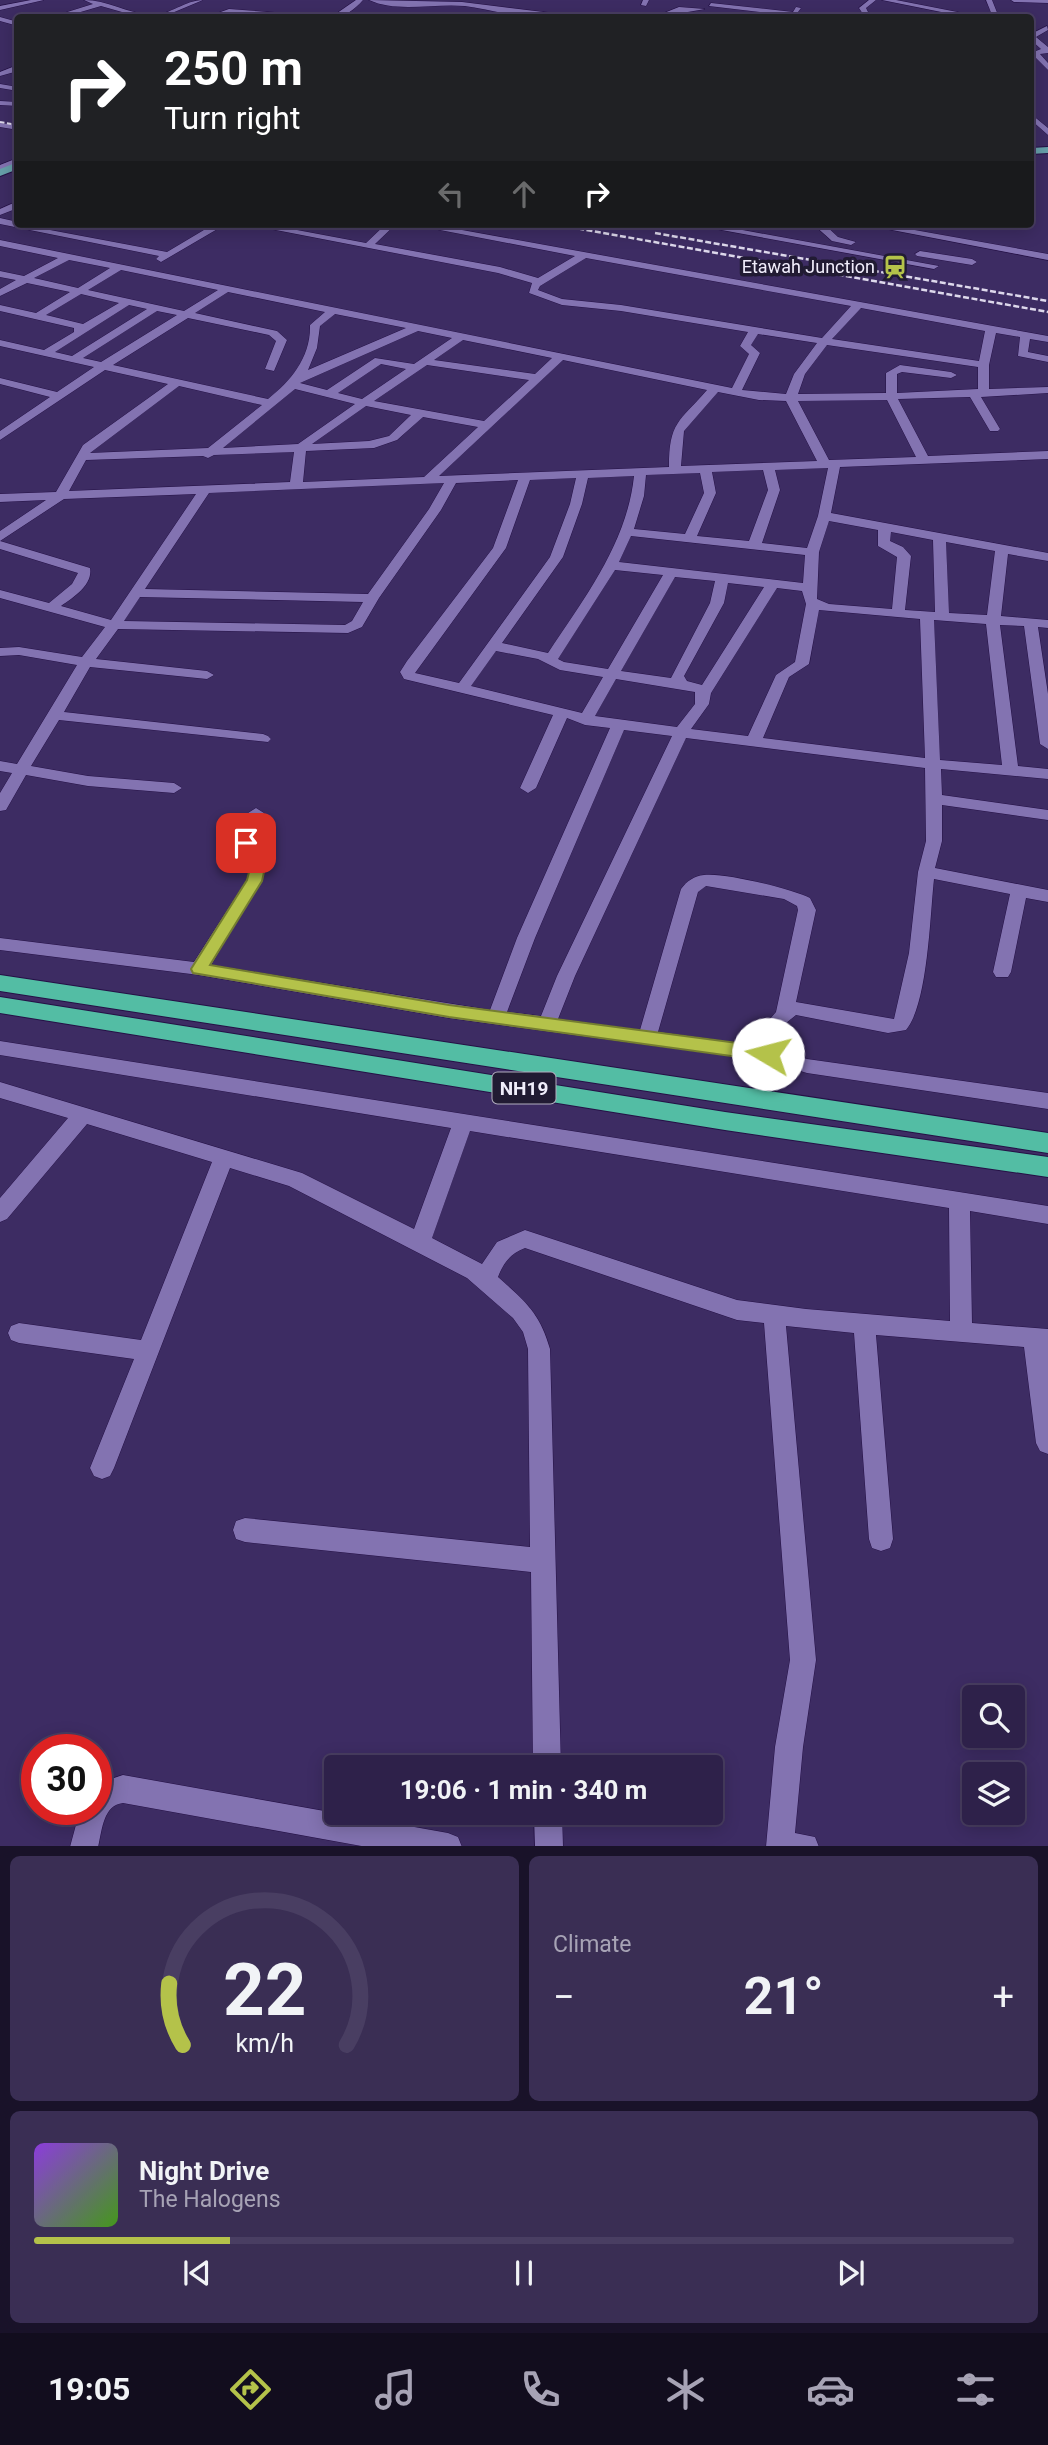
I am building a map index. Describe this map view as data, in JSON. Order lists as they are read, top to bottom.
{
  "streets": {
    "highway": ["NH19"]
  },
  "places": {
    "station": ["Etawah Junction"]
  },
  "page": {
    "turn": ["250 m", "Turn right"],
    "limit": "30",
    "trip": "19:06 · 1 min · 340 m",
    "tile": "Climate",
    "heat": ["−", "21°", "+"],
    "song": ["Night Drive", "The Halogens"],
    "tabs": "19:05",
    "gauge": ["22", "km/h"]
  }
}
